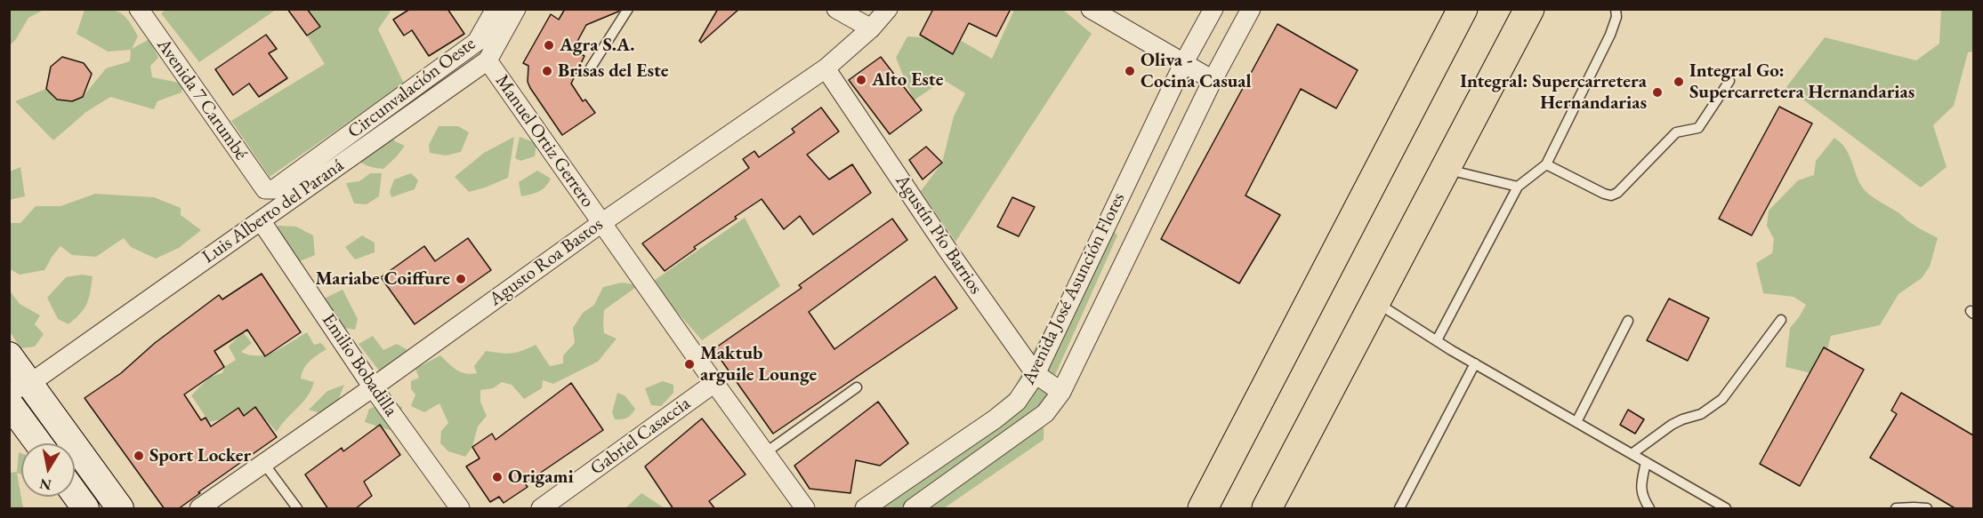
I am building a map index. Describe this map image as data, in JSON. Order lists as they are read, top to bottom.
{
  "streets": {
    "street": [
      "Circunvalación Oeste",
      "Avenida 7 Carumbé",
      "Manuel Ortiz Gerrero",
      "Luis Alberto del Paraná",
      "Agustín Pío Barrios",
      "Agusto Roa Bastos",
      "Avenida José Asunción Flores",
      "Emilio Bobadilla",
      "Gabriel Casaccia"
    ]
  },
  "crossings": [
    ["Circunvalación Oeste", "Avenida 7 Carumbé"],
    ["Manuel Ortiz Gerrero", "Luis Alberto del Paraná"],
    ["Manuel Ortiz Gerrero", "Agusto Roa Bastos"],
    ["Manuel Ortiz Gerrero", "Gabriel Casaccia"],
    ["Luis Alberto del Paraná", "Emilio Bobadilla"],
    ["Agustín Pío Barrios", "Agusto Roa Bastos"],
    ["Agustín Pío Barrios", "Avenida José Asunción Flores"],
    ["Agusto Roa Bastos", "Emilio Bobadilla"]
  ],
  "places": [
    "Agra S.A.",
    "Brisas del Este",
    "Oliva - Cocina Casual",
    "Alto Este",
    "Integral Go: Supercarretera Hernandarias",
    "Integral: Supercarretera Hernandarias",
    "Mariabe Coiffure",
    "Maktub arguile Lounge",
    "Sport Locker",
    "Origami"
  ],
  "north": "bottom"
}
